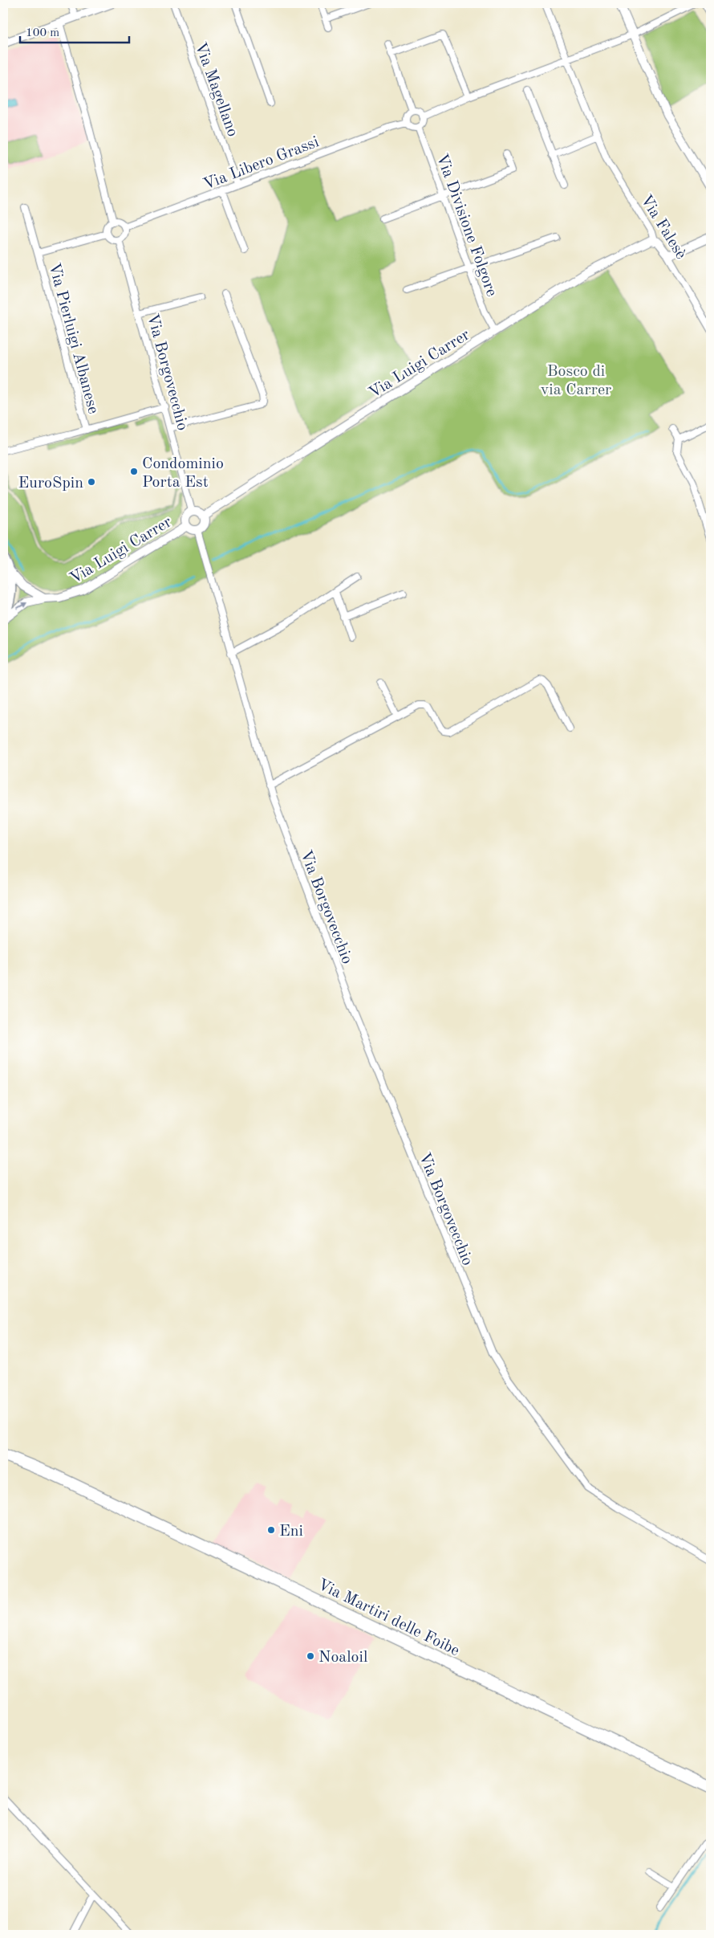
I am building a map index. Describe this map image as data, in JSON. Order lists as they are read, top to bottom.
{
  "streets": {
    "highway": ["Via Martiri delle Foibe"],
    "street": [
      "Via Magellano",
      "Via Libero Grassi",
      "Via Divisione Folgore",
      "Via Falesè",
      "Via Pierluigi Albanese",
      "Via Luigi Carrer",
      "Via Borgovecchio"
    ]
  },
  "crossings": [
    ["Via Magellano", "Via Libero Grassi"],
    ["Via Libero Grassi", "Via Divisione Folgore"],
    ["Via Libero Grassi", "Via Pierluigi Albanese"],
    ["Via Libero Grassi", "Via Borgovecchio"],
    ["Via Divisione Folgore", "Via Luigi Carrer"],
    ["Via Falesè", "Via Luigi Carrer"],
    ["Via Pierluigi Albanese", "Via Borgovecchio"],
    ["Via Luigi Carrer", "Via Borgovecchio"]
  ],
  "parks": ["Bosco di via Carrer"],
  "places": [
    "Condominio Porta Est",
    "EuroSpin",
    "Eni",
    "Noaloil"
  ],
  "scale_bar": "100 m"
}
